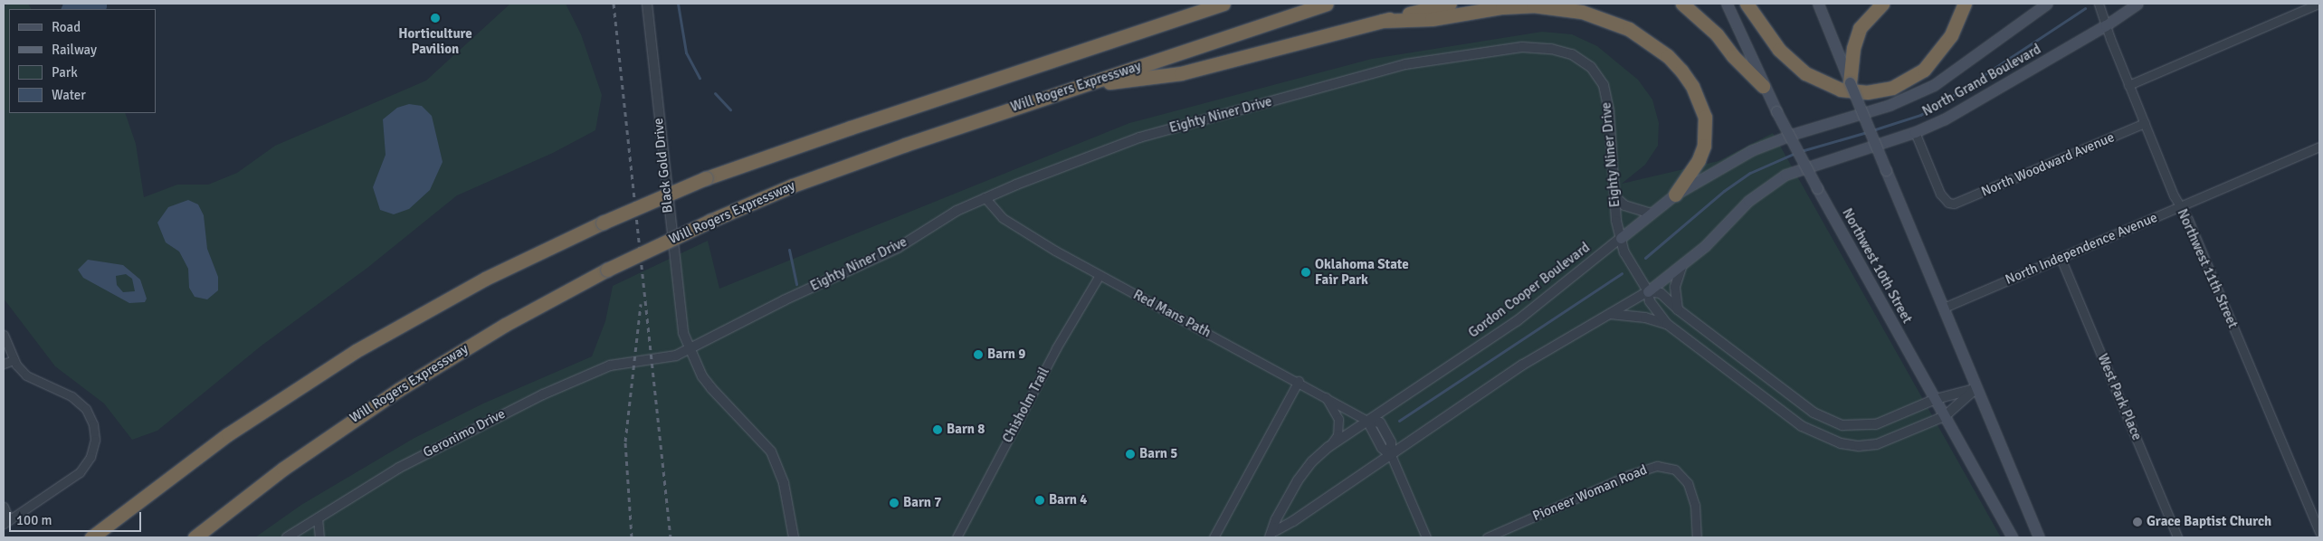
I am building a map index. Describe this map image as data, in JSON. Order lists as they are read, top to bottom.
{
  "streets": {
    "highway": ["Will Rogers Expressway"],
    "main road": ["North Grand Boulevard", "Northwest 10th Street", "Gordon Cooper Boulevard"],
    "street": [
      "Eighty Niner Drive",
      "North Woodward Avenue",
      "Black Gold Drive",
      "North Independence Avenue",
      "Northwest 11th Street",
      "Red Mans Path",
      "West Park Place",
      "Chisholm Trail",
      "Geronimo Drive",
      "Pioneer Woman Road"
    ]
  },
  "crossings": [
    ["North Grand Boulevard", "North Woodward Avenue"],
    ["North Grand Boulevard", "Northwest 11th Street"],
    ["North Grand Boulevard", "Gordon Cooper Boulevard"],
    ["Eighty Niner Drive", "Black Gold Drive"],
    ["Eighty Niner Drive", "Northwest 10th Street"],
    ["Eighty Niner Drive", "Gordon Cooper Boulevard"],
    ["Eighty Niner Drive", "Red Mans Path"],
    ["Eighty Niner Drive", "Geronimo Drive"],
    ["North Woodward Avenue", "Northwest 11th Street"],
    ["North Independence Avenue", "Northwest 11th Street"],
    ["North Independence Avenue", "West Park Place"],
    ["Gordon Cooper Boulevard", "Red Mans Path"],
    ["Red Mans Path", "Chisholm Trail"]
  ],
  "places": [
    "Horticulture Pavilion",
    "Oklahoma State Fair Park",
    "Barn 9",
    "Barn 8",
    "Barn 5",
    "Barn 4",
    "Barn 7",
    "Grace Baptist Church"
  ],
  "legend": [
    "Road",
    "Railway",
    "Park",
    "Water"
  ],
  "scale_bar": "100 m"
}
